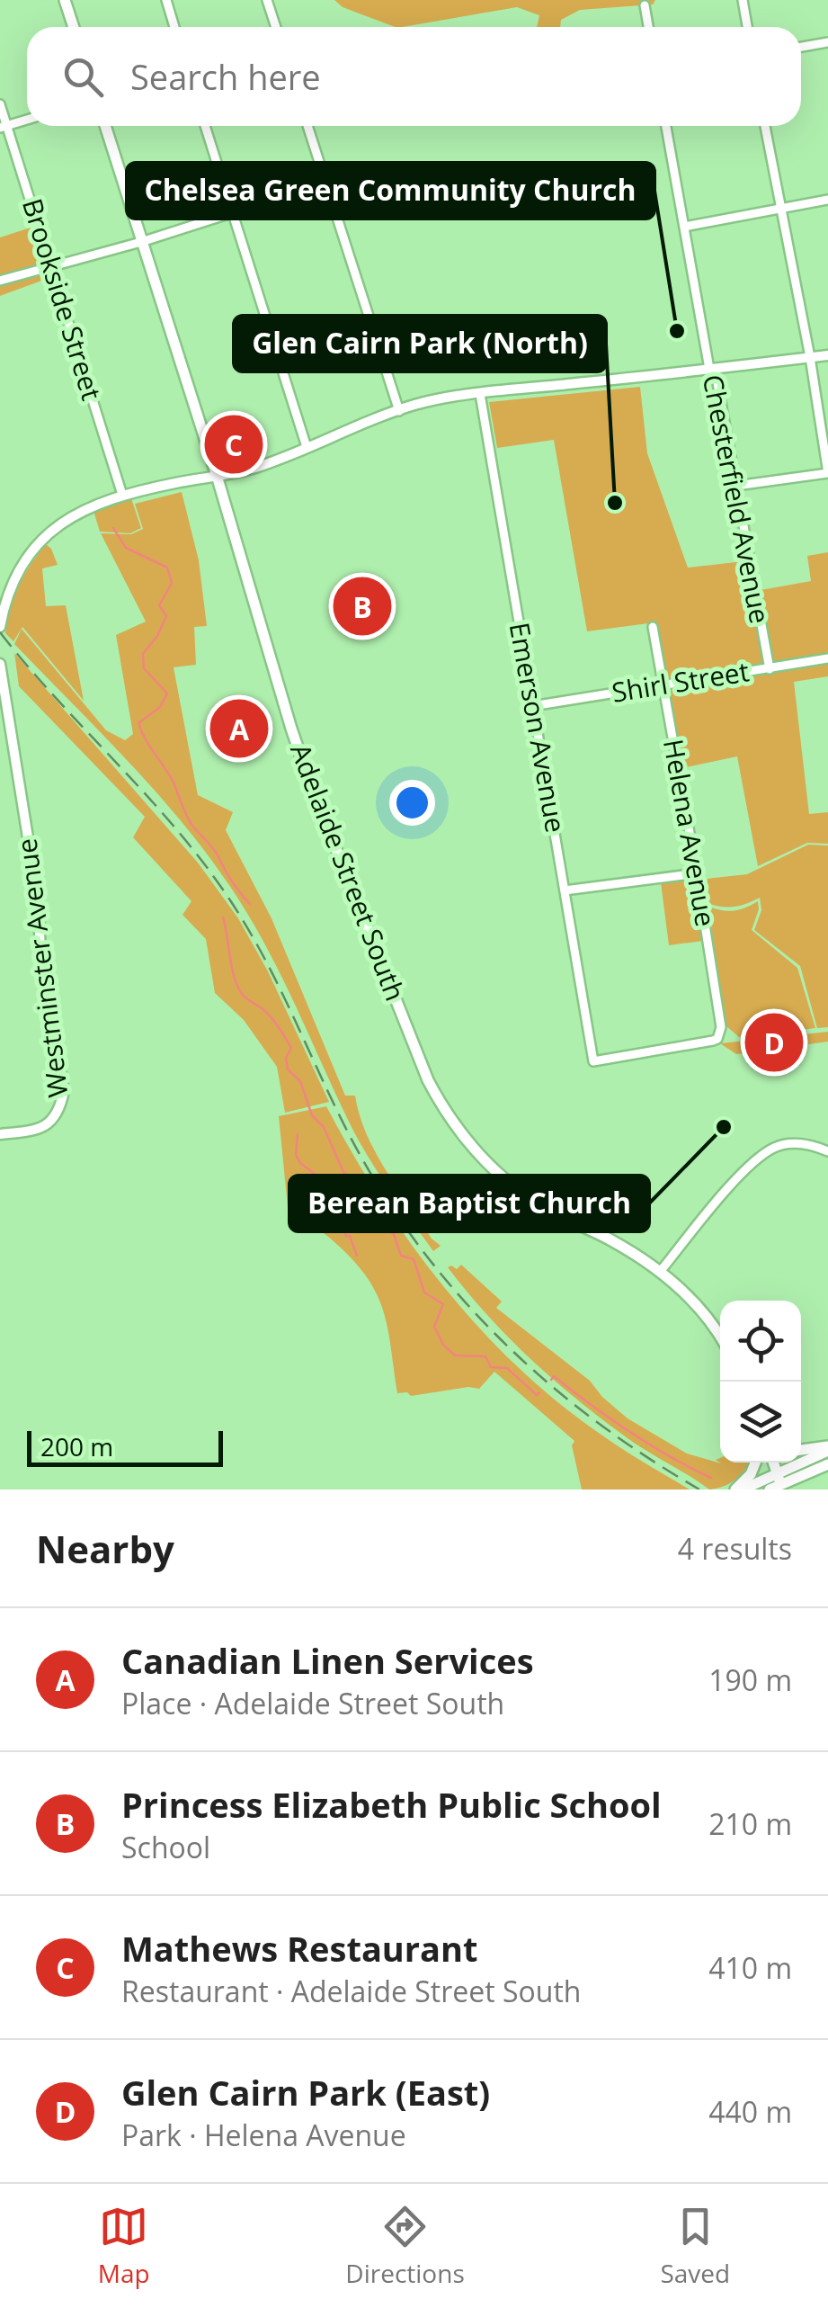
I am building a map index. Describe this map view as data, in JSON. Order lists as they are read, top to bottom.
{
  "streets": {
    "main road": ["Adelaide Street South"],
    "street": [
      "Brookside Street",
      "Chesterfield Avenue",
      "Shirl Street",
      "Emerson Avenue",
      "Helena Avenue",
      "Westminster Avenue"
    ]
  },
  "crossings": [
    ["Chesterfield Avenue", "Shirl Street"],
    ["Shirl Street", "Emerson Avenue"],
    ["Shirl Street", "Helena Avenue"],
    ["Emerson Avenue", "Helena Avenue"]
  ],
  "places": ["Chelsea Green Community Church", "Glen Cairn Park (North)", "Berean Baptist Church"],
  "scale_bar": "200 m",
  "page": {
    "search": "Search here",
    "pins": [
      "C",
      "B",
      "A",
      "D"
    ],
    "scale": "200 m",
    "heading": ["Nearby", "4 results"],
    "list": [
      {
        "mark": "A",
        "name": "Canadian Linen Services",
        "note": "Place · Adelaide Street South",
        "value": "190 m"
      },
      {
        "mark": "B",
        "name": "Princess Elizabeth Public School",
        "note": "School",
        "value": "210 m"
      },
      {
        "mark": "C",
        "name": "Mathews Restaurant",
        "note": "Restaurant · Adelaide Street South",
        "value": "410 m"
      },
      {
        "mark": "D",
        "name": "Glen Cairn Park (East)",
        "note": "Park · Helena Avenue",
        "value": "440 m"
      }
    ],
    "nav": ["Map", "Directions", "Saved"]
  }
}
